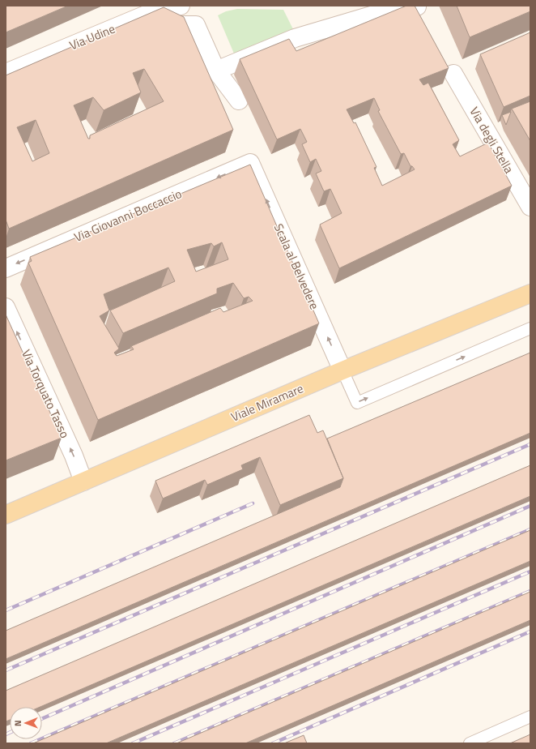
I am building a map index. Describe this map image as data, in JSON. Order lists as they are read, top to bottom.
{
  "streets": {
    "main road": ["Viale Miramare"],
    "street": [
      "Via Udine",
      "Via degli Stella",
      "Via Giovanni Boccaccio",
      "Scala al Belvedere",
      "Via Torquato Tasso"
    ]
  },
  "crossings": [
    ["Via Giovanni Boccaccio", "Scala al Belvedere"],
    ["Scala al Belvedere", "Viale Miramare"],
    ["Via Torquato Tasso", "Viale Miramare"]
  ],
  "one_way": ["Via Giovanni Boccaccio", "Scala al Belvedere", "Via Torquato Tasso"],
  "north": "left"
}
